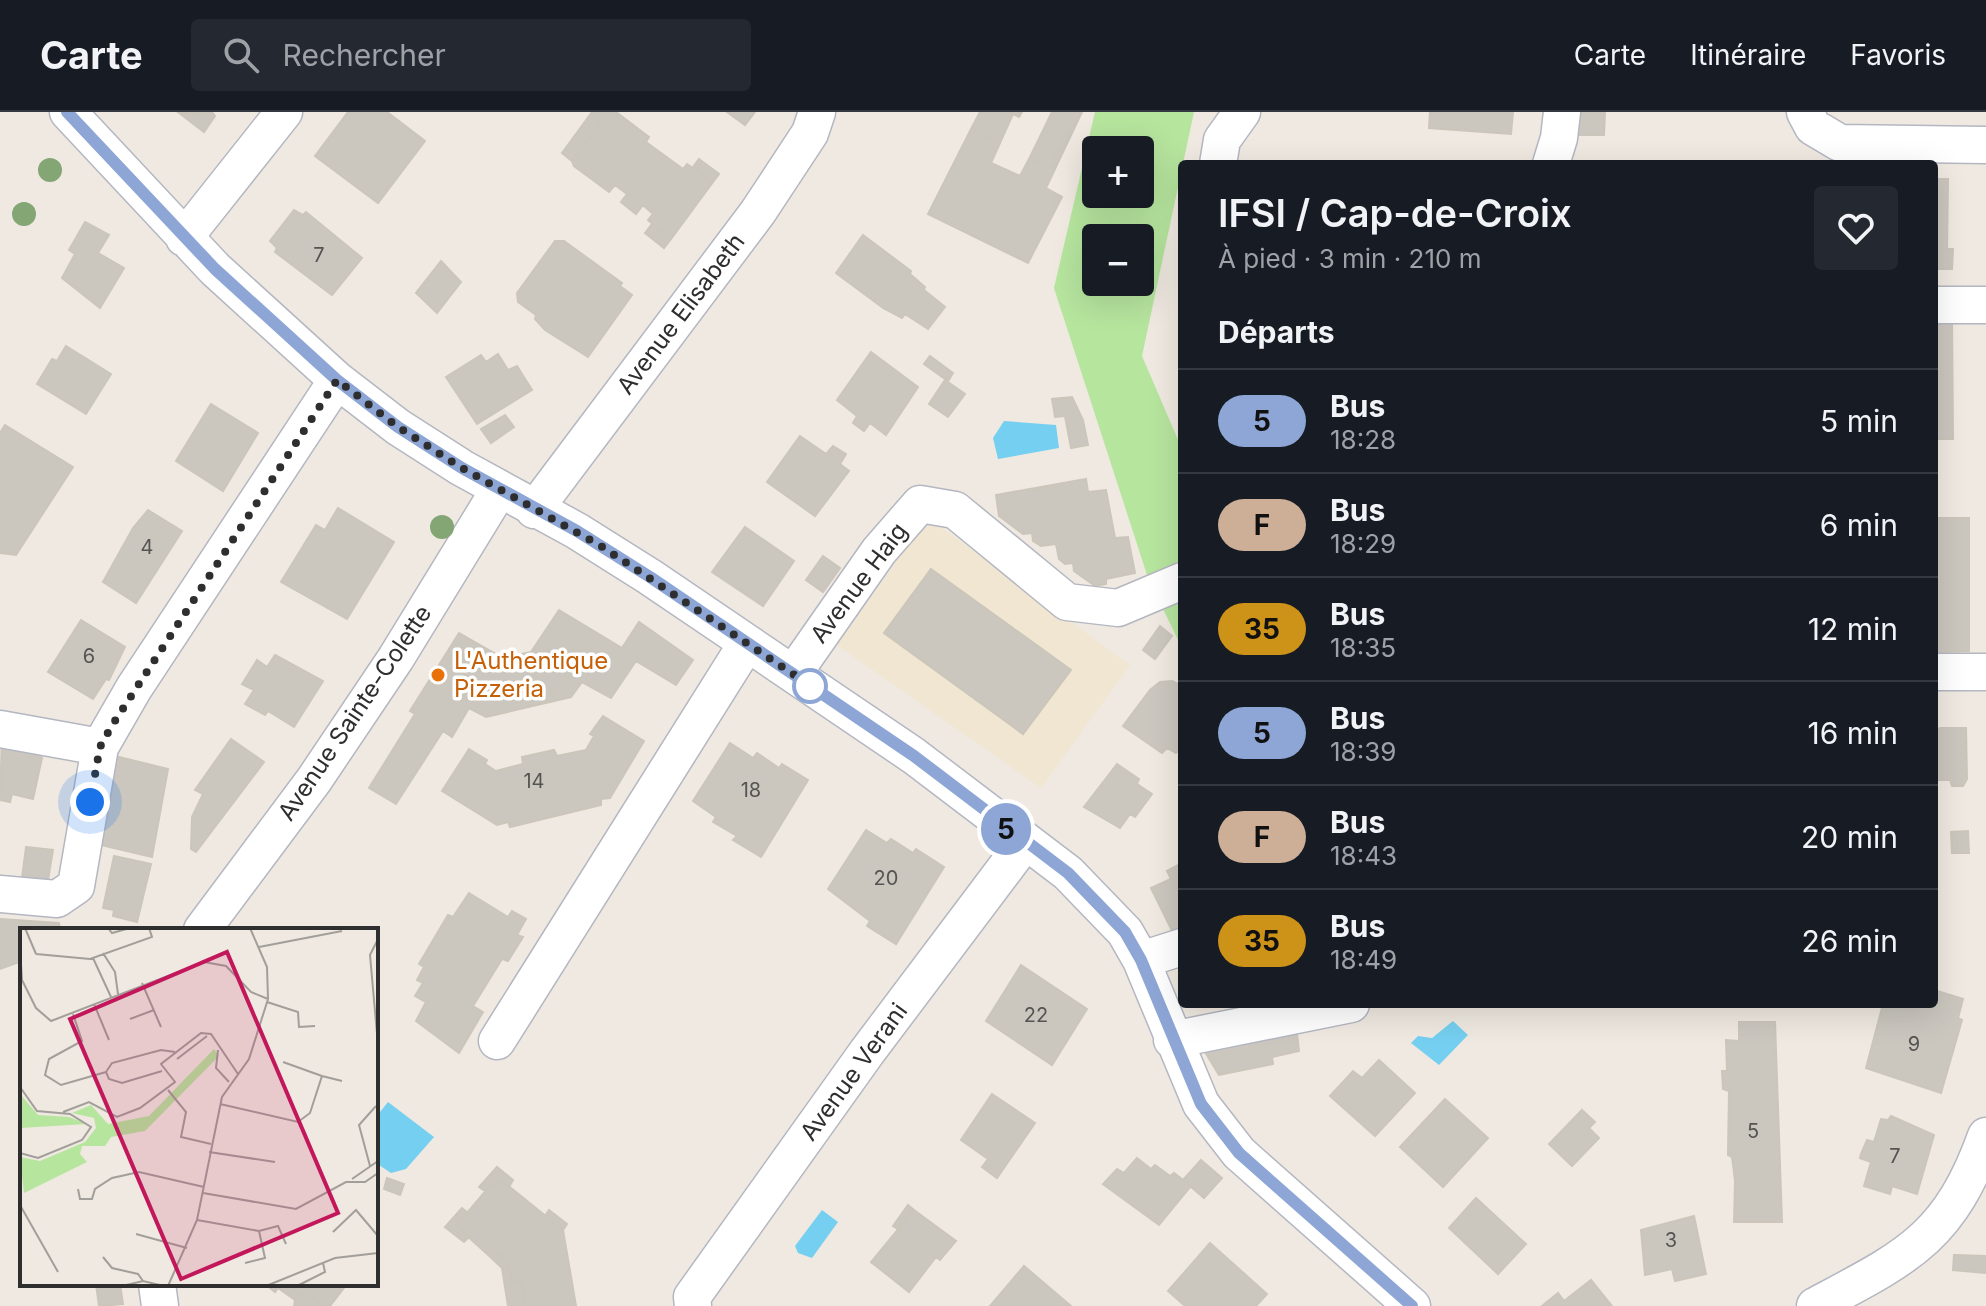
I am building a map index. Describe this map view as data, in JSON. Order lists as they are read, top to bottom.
{
  "streets": {
    "street": [
      "Avenue Elisabeth",
      "Avenue Haig",
      "Avenue Sainte-Colette",
      "Avenue Verani"
    ]
  },
  "places": ["L'Authentique Pizzeria"],
  "lines": ["bus line 5"],
  "house_numbers": [
    "7",
    "4",
    "6",
    "14",
    "18",
    "20",
    "22",
    "9",
    "5",
    "7",
    "3"
  ],
  "page": {
    "header": "Carte",
    "search": "Rechercher",
    "nav": ["Carte", "Itinéraire", "Favoris"],
    "on_map": "5",
    "map_buttons": ["+", "−"],
    "heading": [
      ["IFSI / Cap-de-Croix", "À pied · 3 min · 210 m"],
      "Départs"
    ],
    "list": [
      {
        "mark": "5",
        "name": "Bus",
        "note": "18:28",
        "value": "5 min"
      },
      {
        "mark": "F",
        "name": "Bus",
        "note": "18:29",
        "value": "6 min"
      },
      {
        "mark": "35",
        "name": "Bus",
        "note": "18:35",
        "value": "12 min"
      },
      {
        "mark": "5",
        "name": "Bus",
        "note": "18:39",
        "value": "16 min"
      },
      {
        "mark": "F",
        "name": "Bus",
        "note": "18:43",
        "value": "20 min"
      },
      {
        "mark": "35",
        "name": "Bus",
        "note": "18:49",
        "value": "26 min"
      }
    ]
  }
}
